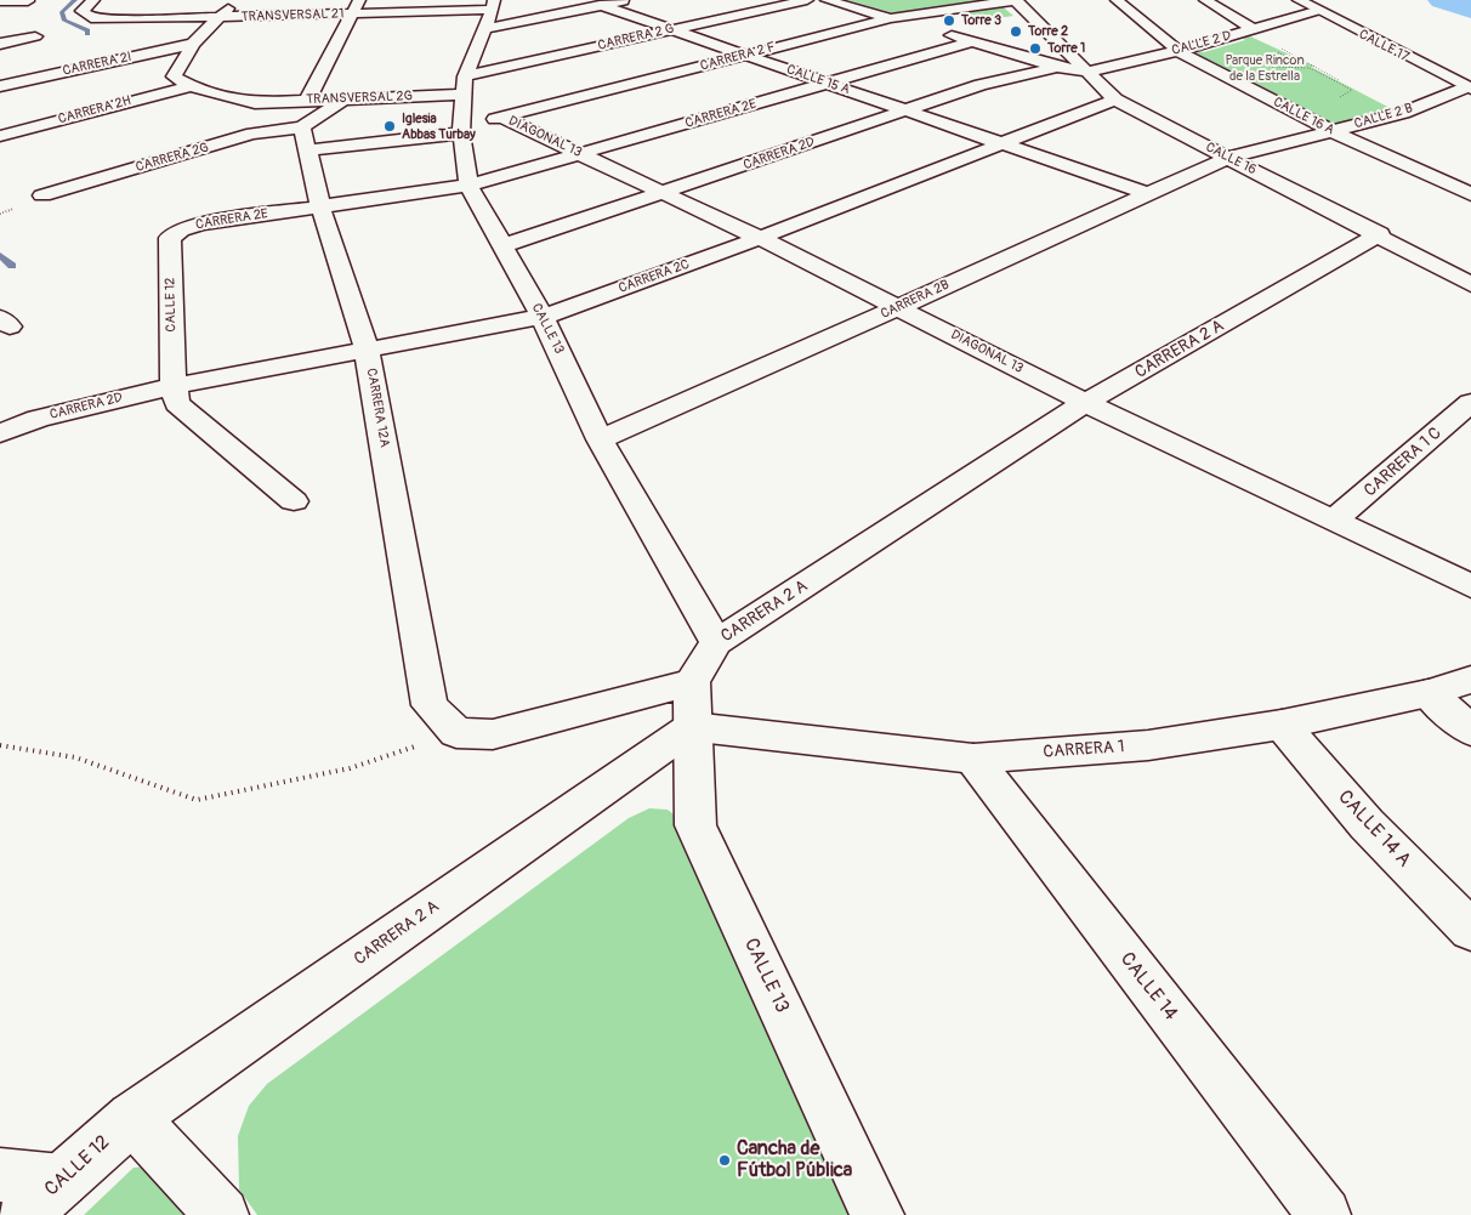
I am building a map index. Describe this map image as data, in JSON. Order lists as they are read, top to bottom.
{
  "streets": {
    "street": [
      "TRANSVERSAL 21",
      "CARRERA 2 G",
      "CALLE 2 D",
      "CALLE 17",
      "CARRERA 2 F",
      "CARRERA 2I",
      "CALLE 15 A",
      "TRANSVERSAL 2G",
      "CARRERA 2H",
      "CARRERA 2E",
      "CALLE 16 A",
      "CALLE 2 B",
      "DIAGONAL 13",
      "CARRERA 2D",
      "CARRERA 2G",
      "CALLE 16",
      "CARRERA 2C",
      "CARRERA 2B",
      "CALLE 12",
      "CALLE 13",
      "CARRERA 2 A",
      "CARRERA 12A",
      "CARRERA 1 C",
      "CARRERA 1",
      "CALLE 14 A",
      "CALLE 14"
    ]
  },
  "crossings": [
    ["TRANSVERSAL 21", "CALLE 15 A"],
    ["TRANSVERSAL 21", "CALLE 13"],
    ["CARRERA 2 G", "CALLE 15 A"],
    ["CARRERA 2 G", "TRANSVERSAL 2G"],
    ["CARRERA 2 G", "CALLE 13"],
    ["CALLE 2 D", "CALLE 17"],
    ["CALLE 2 D", "CALLE 16 A"],
    ["CALLE 2 D", "CALLE 16"],
    ["CALLE 17", "CALLE 2 B"],
    ["CARRERA 2 F", "CALLE 15 A"],
    ["CARRERA 2 F", "DIAGONAL 13"],
    ["CARRERA 2 F", "CALLE 16"],
    ["CARRERA 2 F", "CALLE 13"],
    ["CARRERA 2 F", "CARRERA 12A"],
    ["CALLE 15 A", "CARRERA 2E"],
    ["CALLE 15 A", "CARRERA 2D"],
    ["CALLE 15 A", "CARRERA 2C"],
    ["CALLE 15 A", "CARRERA 2B"],
    ["TRANSVERSAL 2G", "CARRERA 2H"],
    ["TRANSVERSAL 2G", "CALLE 13"],
    ["CARRERA 2E", "DIAGONAL 13"],
    ["CARRERA 2E", "CALLE 12"],
    ["CARRERA 2E", "CALLE 13"],
    ["CARRERA 2E", "CARRERA 12A"],
    ["CALLE 16 A", "CALLE 2 B"],
    ["CALLE 2 B", "CALLE 16"],
    ["CALLE 2 B", "CARRERA 2B"],
    ["DIAGONAL 13", "CARRERA 2D"],
    ["DIAGONAL 13", "CARRERA 2C"],
    ["DIAGONAL 13", "CARRERA 2B"],
    ["DIAGONAL 13", "CARRERA 2 A"],
    ["DIAGONAL 13", "CARRERA 1 C"],
    ["CARRERA 2D", "CARRERA 2C"],
    ["CARRERA 2D", "CALLE 12"],
    ["CARRERA 2D", "CALLE 13"],
    ["CARRERA 2G", "CARRERA 12A"],
    ["CALLE 16", "CARRERA 2C"],
    ["CALLE 16", "CARRERA 2B"],
    ["CALLE 16", "CARRERA 2 A"],
    ["CARRERA 2C", "CALLE 12"],
    ["CARRERA 2C", "CALLE 13"],
    ["CARRERA 2C", "CARRERA 12A"],
    ["CARRERA 2B", "CALLE 13"],
    ["CALLE 12", "CARRERA 2 A"],
    ["CALLE 13", "CARRERA 2 A"],
    ["CALLE 13", "CARRERA 1"],
    ["CARRERA 2 A", "CARRERA 1"],
    ["CARRERA 1", "CALLE 14 A"],
    ["CARRERA 1", "CALLE 14"]
  ],
  "parks": ["Parque Rincon de la Estrella"],
  "places": [
    "Torre 3",
    "Torre 2",
    "Torre 1",
    "Iglesia Abbas Turbay",
    "Cancha de Fútbol Pública"
  ]
}
